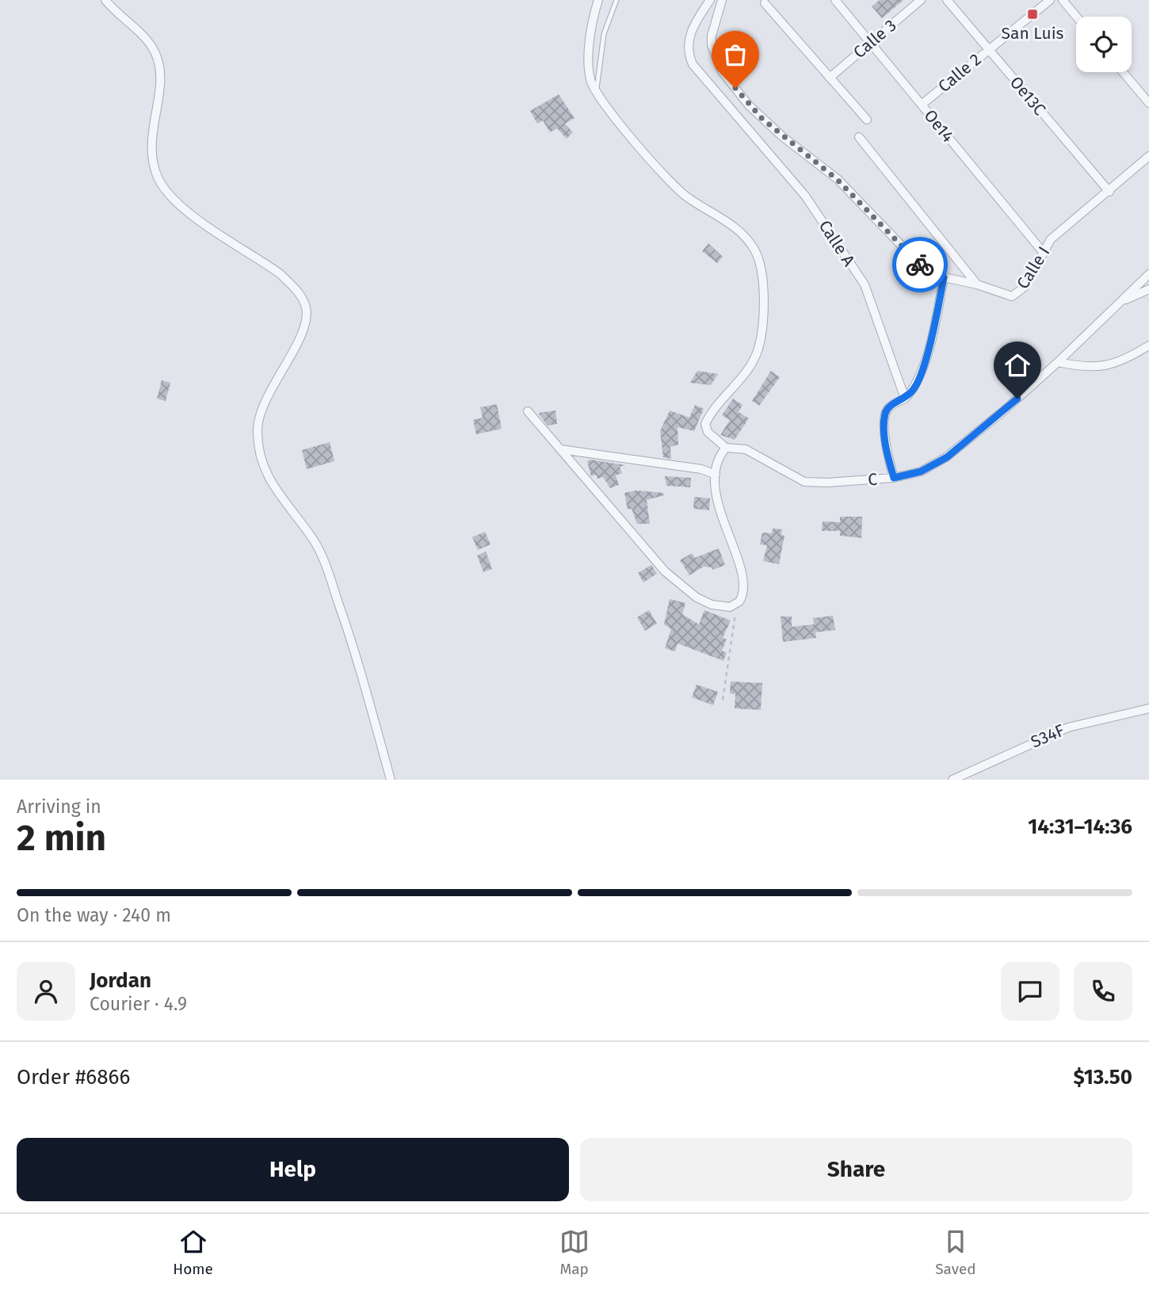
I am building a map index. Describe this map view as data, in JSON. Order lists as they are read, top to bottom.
{
  "streets": {
    "street": [
      "Calle 3",
      "Calle 2",
      "Oe13C",
      "Oe14",
      "Calle A",
      "Calle I",
      "C",
      "S34F"
    ]
  },
  "crossings": [
    ["Calle 3", "Oe14"],
    ["Calle 2", "Oe13C"],
    ["Calle 2", "Oe14"],
    ["Oe13C", "Calle I"],
    ["Oe14", "Calle I"]
  ],
  "places": {
    "transit": ["San Luis"]
  },
  "page": {
    "heading": ["2 min", "Arriving in", "14:31–14:36"],
    "panel": [
      "Jordan",
      "Courier · 4.9",
      "Order #6866",
      "$13.50"
    ],
    "bar": "On the way · 240 m",
    "buttons": ["Help", "Share"],
    "tabs": ["Home", "Map", "Saved"]
  }
}
